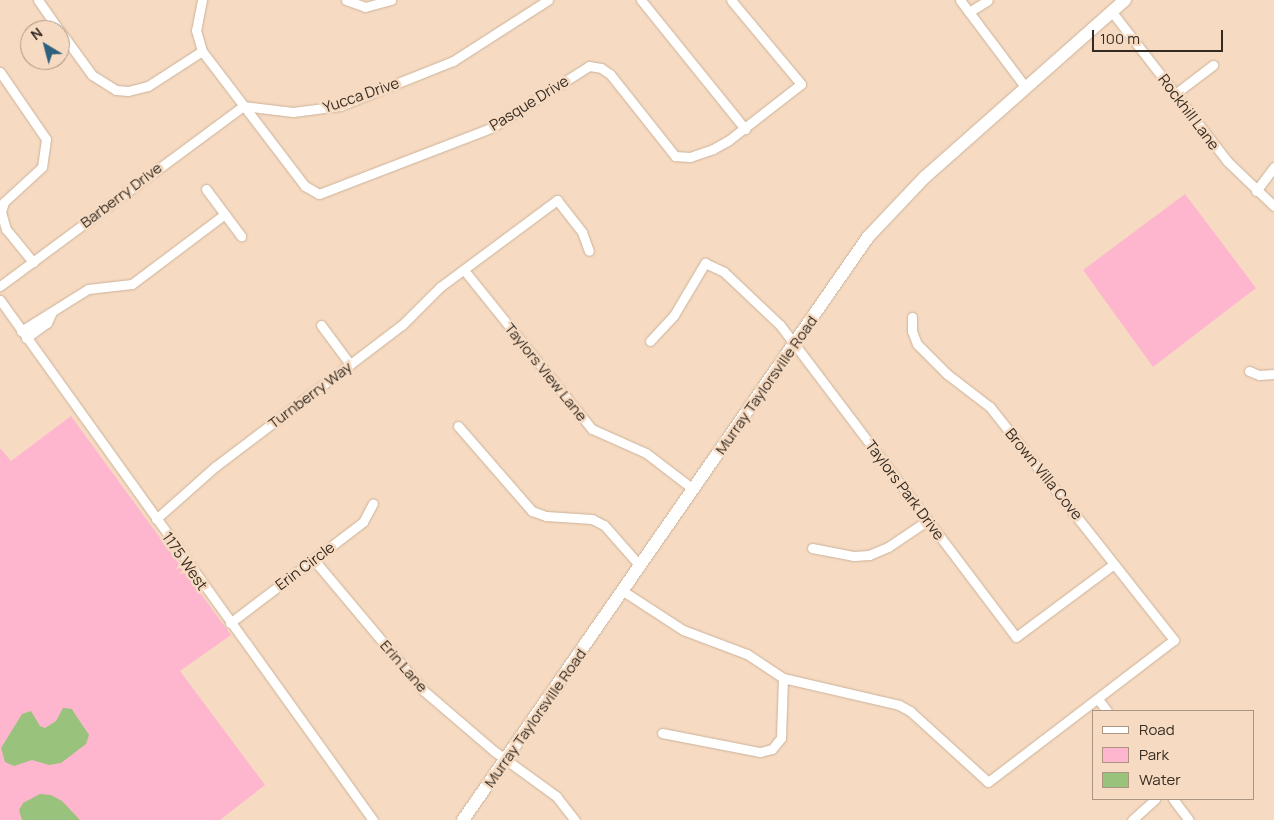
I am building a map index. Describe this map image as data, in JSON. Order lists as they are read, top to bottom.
{
  "streets": {
    "street": [
      "Yucca Drive",
      "Pasque Drive",
      "Rockhill Lane",
      "Barberry Drive",
      "Taylors View Lane",
      "Murray Taylorsville Road",
      "Turnberry Way",
      "Brown Villa Cove",
      "Taylors Park Drive",
      "1175 West",
      "Erin Circle",
      "Erin Lane"
    ]
  },
  "crossings": [
    ["Yucca Drive", "Pasque Drive"],
    ["Yucca Drive", "Barberry Drive"],
    ["Pasque Drive", "Barberry Drive"],
    ["Rockhill Lane", "Murray Taylorsville Road"],
    ["Taylors View Lane", "Murray Taylorsville Road"],
    ["Taylors View Lane", "Turnberry Way"],
    ["Murray Taylorsville Road", "Taylors Park Drive"],
    ["Murray Taylorsville Road", "Erin Lane"],
    ["Turnberry Way", "1175 West"],
    ["Brown Villa Cove", "Taylors Park Drive"],
    ["1175 West", "Erin Circle"],
    ["Erin Circle", "Erin Lane"]
  ],
  "legend": ["Road", "Park", "Water"],
  "scale_bar": "100 m",
  "north": "top left"
}
